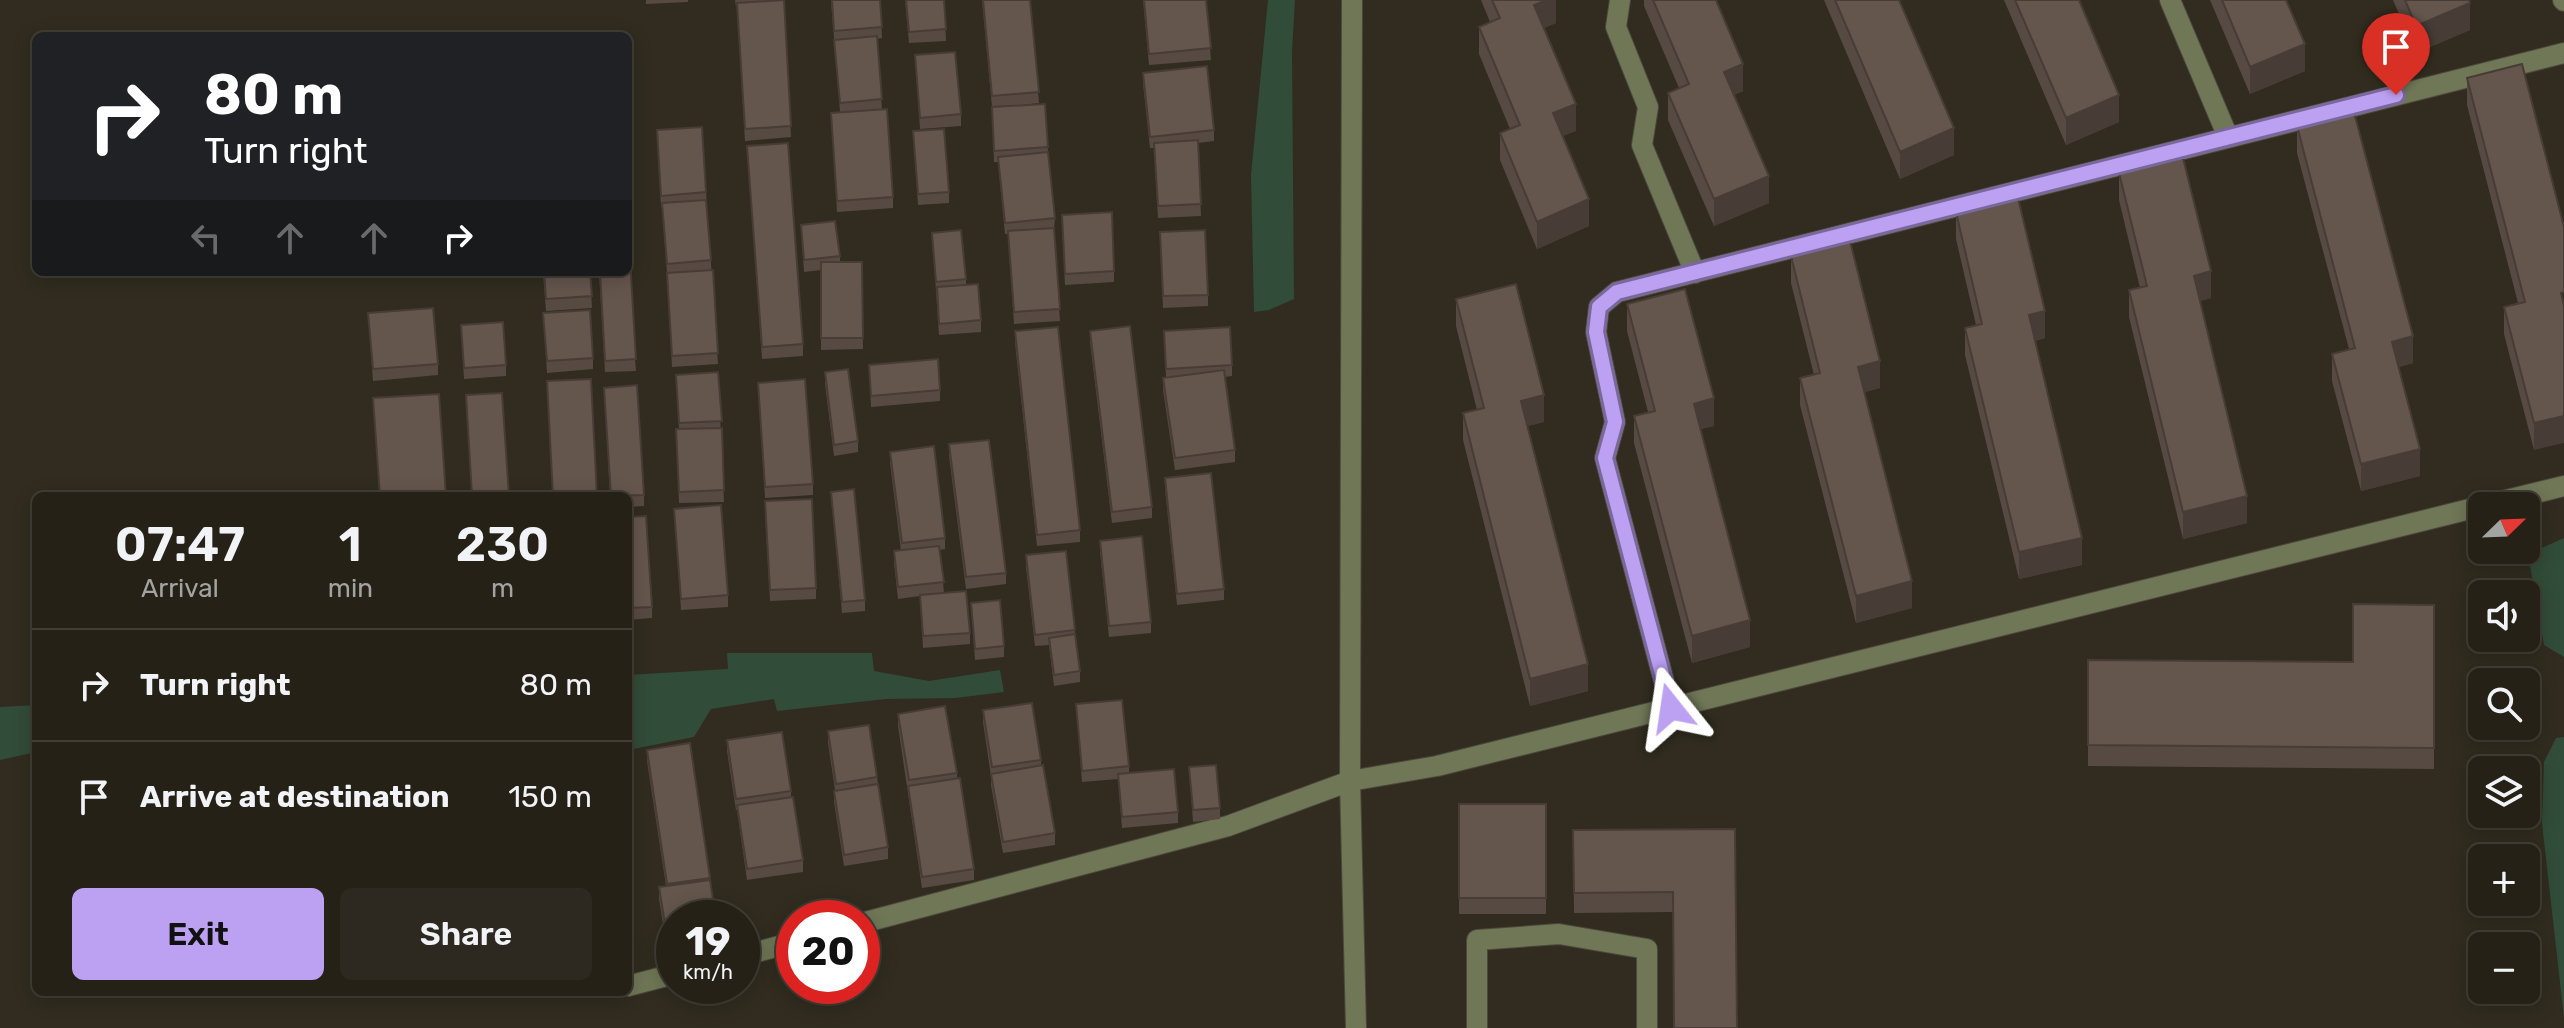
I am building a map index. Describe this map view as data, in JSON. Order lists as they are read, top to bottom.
{
  "north": "top right",
  "page": {
    "turn": ["80 m", "Turn right"],
    "map_buttons": ["+", "−"],
    "eta": [
      "07:47",
      "Arrival",
      "1",
      "min",
      "230",
      "m"
    ],
    "list": [
      {
        "name": "Turn right",
        "value": "80 m"
      },
      {
        "name": "Arrive at destination",
        "value": "150 m"
      }
    ],
    "buttons": ["Exit", "Share"],
    "speed": "19 km/h",
    "limit": "20"
  }
}
